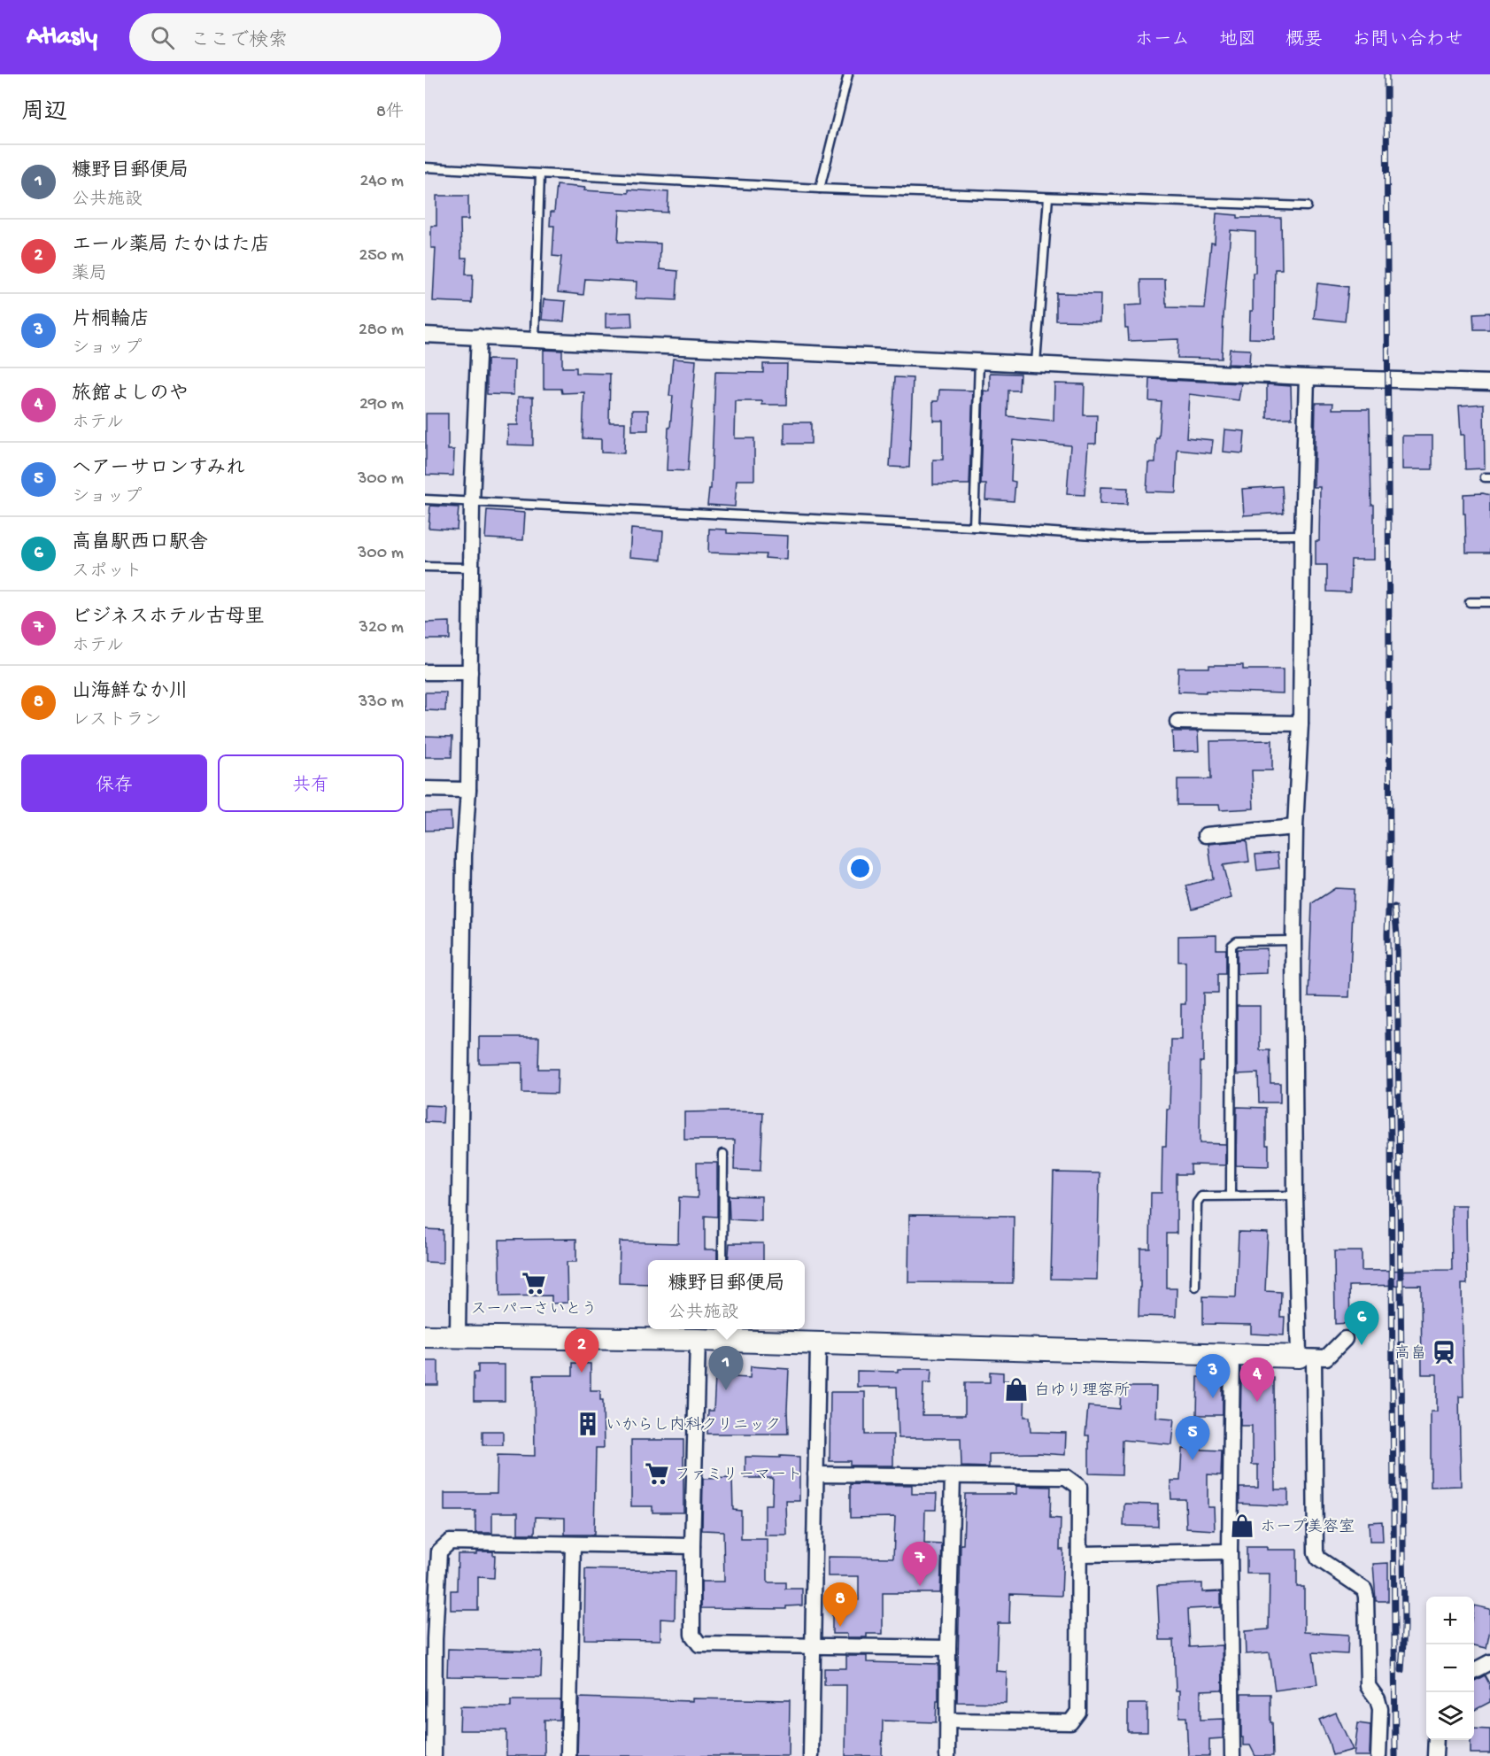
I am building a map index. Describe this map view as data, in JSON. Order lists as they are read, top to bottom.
{
  "places": {
    "supermarket": ["スーパーさいとう", "ファミリーマート"],
    "station": ["高畠"],
    "shop": ["白ゆり理容所", "ホープ美容室"],
    "building": ["いからし内科クリニック"]
  },
  "page": {
    "header": "Atlasly",
    "search": "ここで検索",
    "nav": [
      "ホーム",
      "地図",
      "概要",
      "お問い合わせ"
    ],
    "heading": ["周辺", "8件"],
    "list": [
      {
        "mark": "1",
        "name": "糠野目郵便局",
        "note": "公共施設",
        "value": "240 m"
      },
      {
        "mark": "2",
        "name": "エール薬局 たかはた店",
        "note": "薬局",
        "value": "250 m"
      },
      {
        "mark": "3",
        "name": "片桐輪店",
        "note": "ショップ",
        "value": "280 m"
      },
      {
        "mark": "4",
        "name": "旅館よしのや",
        "note": "ホテル",
        "value": "290 m"
      },
      {
        "mark": "5",
        "name": "ヘアーサロンすみれ",
        "note": "ショップ",
        "value": "300 m"
      },
      {
        "mark": "6",
        "name": "高畠駅西口駅舎",
        "note": "スポット",
        "value": "300 m"
      },
      {
        "mark": "7",
        "name": "ビジネスホテル古母里",
        "note": "ホテル",
        "value": "320 m"
      },
      {
        "mark": "8",
        "name": "山海鮮なか川",
        "note": "レストラン",
        "value": "330 m"
      }
    ],
    "buttons": ["保存", "共有"],
    "popup": ["糠野目郵便局", "公共施設"],
    "pins": [
      "6",
      "2",
      "1",
      "3",
      "4",
      "5",
      "7",
      "8"
    ],
    "map_buttons": ["+", "−"]
  }
}
